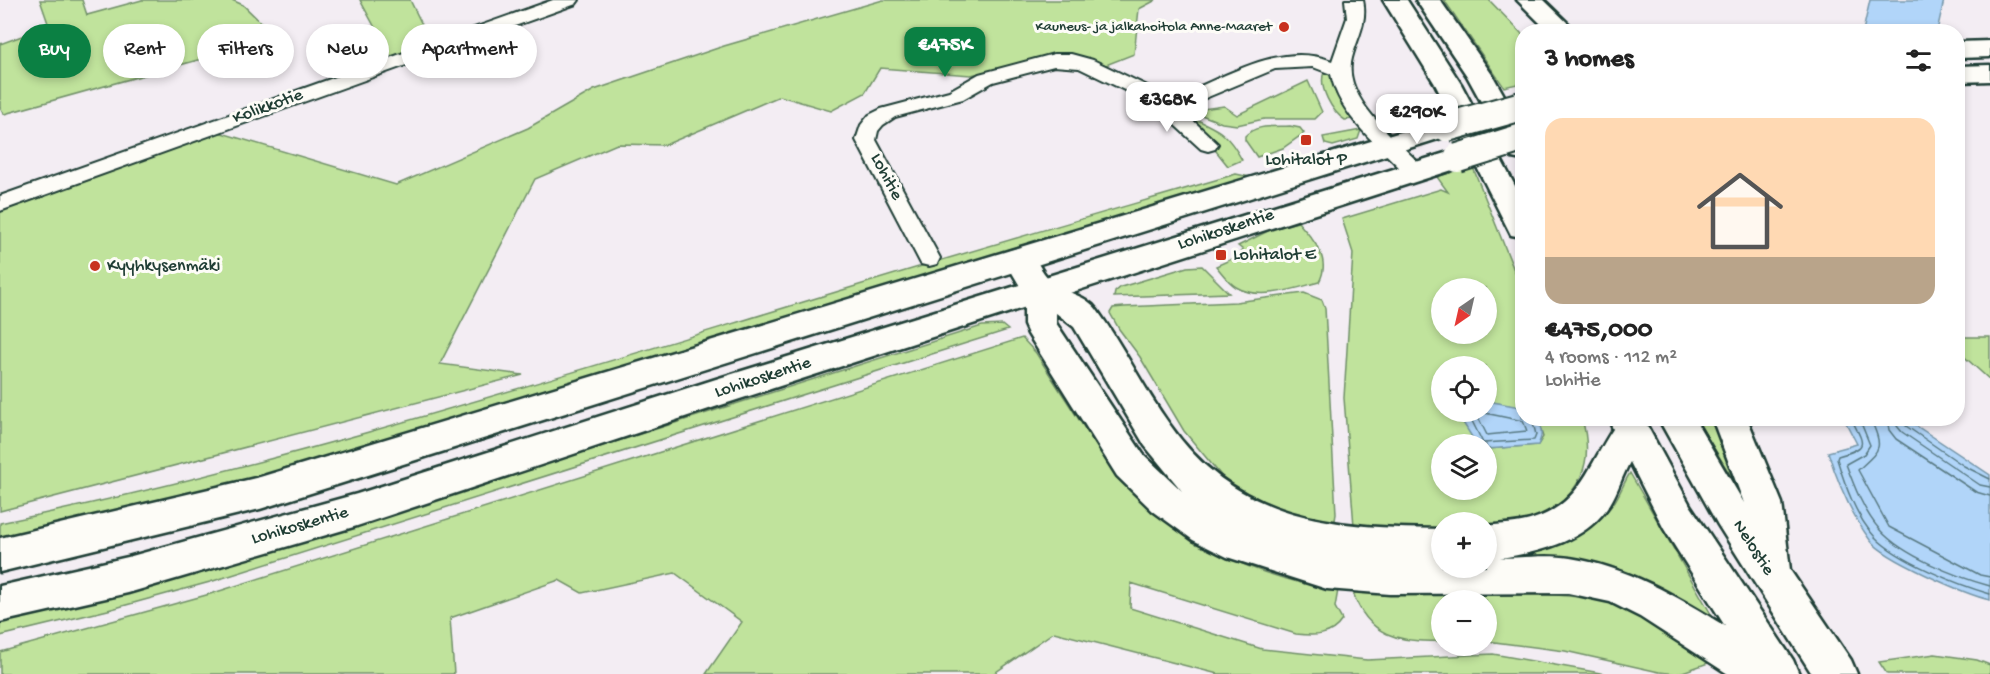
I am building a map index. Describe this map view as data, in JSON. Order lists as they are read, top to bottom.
{
  "streets": {
    "main road": ["Lohikoskentie", "Nelostie"],
    "street": ["Kolikkotie", "Lohitie"]
  },
  "places": {
    "other": ["Kauneus- ja jalkahoitola Anne-Maaret", "Kyyhkysenmäki"],
    "transit": ["Lohitalot P", "Lohitalot E"]
  },
  "north": "bottom left",
  "page": {
    "chip": [
      "Buy",
      "Rent",
      "Filters",
      "New",
      "Apartment"
    ],
    "heading": "3 homes",
    "price": ["€475K", "€368K", "€290K"],
    "list": [
      {
        "name": "€475,000",
        "note": "4 rooms · 112 m² · Lohitie"
      }
    ],
    "map_buttons": ["+", "−"]
  }
}
